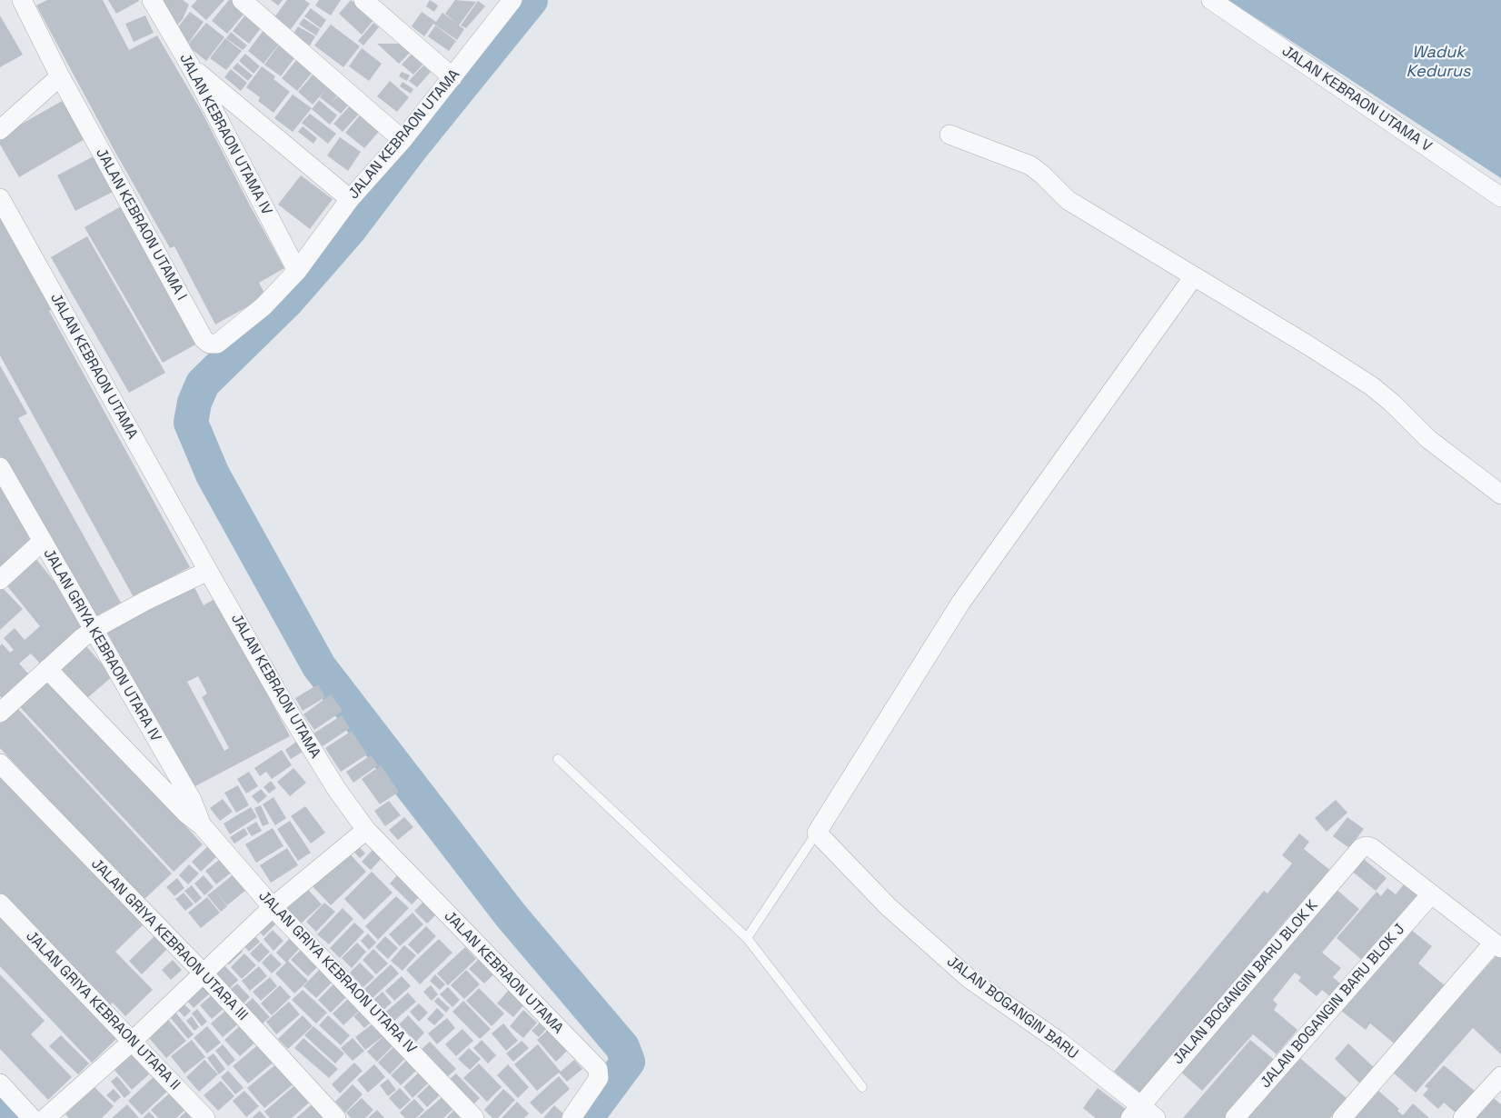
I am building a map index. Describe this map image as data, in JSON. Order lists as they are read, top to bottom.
{
  "streets": {
    "street": [
      "JALAN KEBRAON UTAMA V",
      "JALAN KEBRAON UTAMA IV",
      "JALAN KEBRAON UTAMA",
      "JALAN KEBRAON UTAMA I",
      "JALAN GRIYA KEBRAON UTARA IV",
      "JALAN GRIYA KEBRAON UTARA III",
      "JALAN BOGANGIN BARU BLOK K",
      "JALAN BOGANGIN BARU BLOK J",
      "JALAN BOGANGIN BARU",
      "JALAN GRIYA KEBRAON UTARA II"
    ]
  },
  "crossings": [
    ["JALAN KEBRAON UTAMA IV", "JALAN KEBRAON UTAMA"],
    ["JALAN KEBRAON UTAMA IV", "JALAN KEBRAON UTAMA I"],
    ["JALAN KEBRAON UTAMA", "JALAN KEBRAON UTAMA I"],
    ["JALAN BOGANGIN BARU BLOK K", "JALAN BOGANGIN BARU BLOK J"],
    ["JALAN BOGANGIN BARU BLOK K", "JALAN BOGANGIN BARU"]
  ],
  "water": ["Waduk Kedurus"]
}
